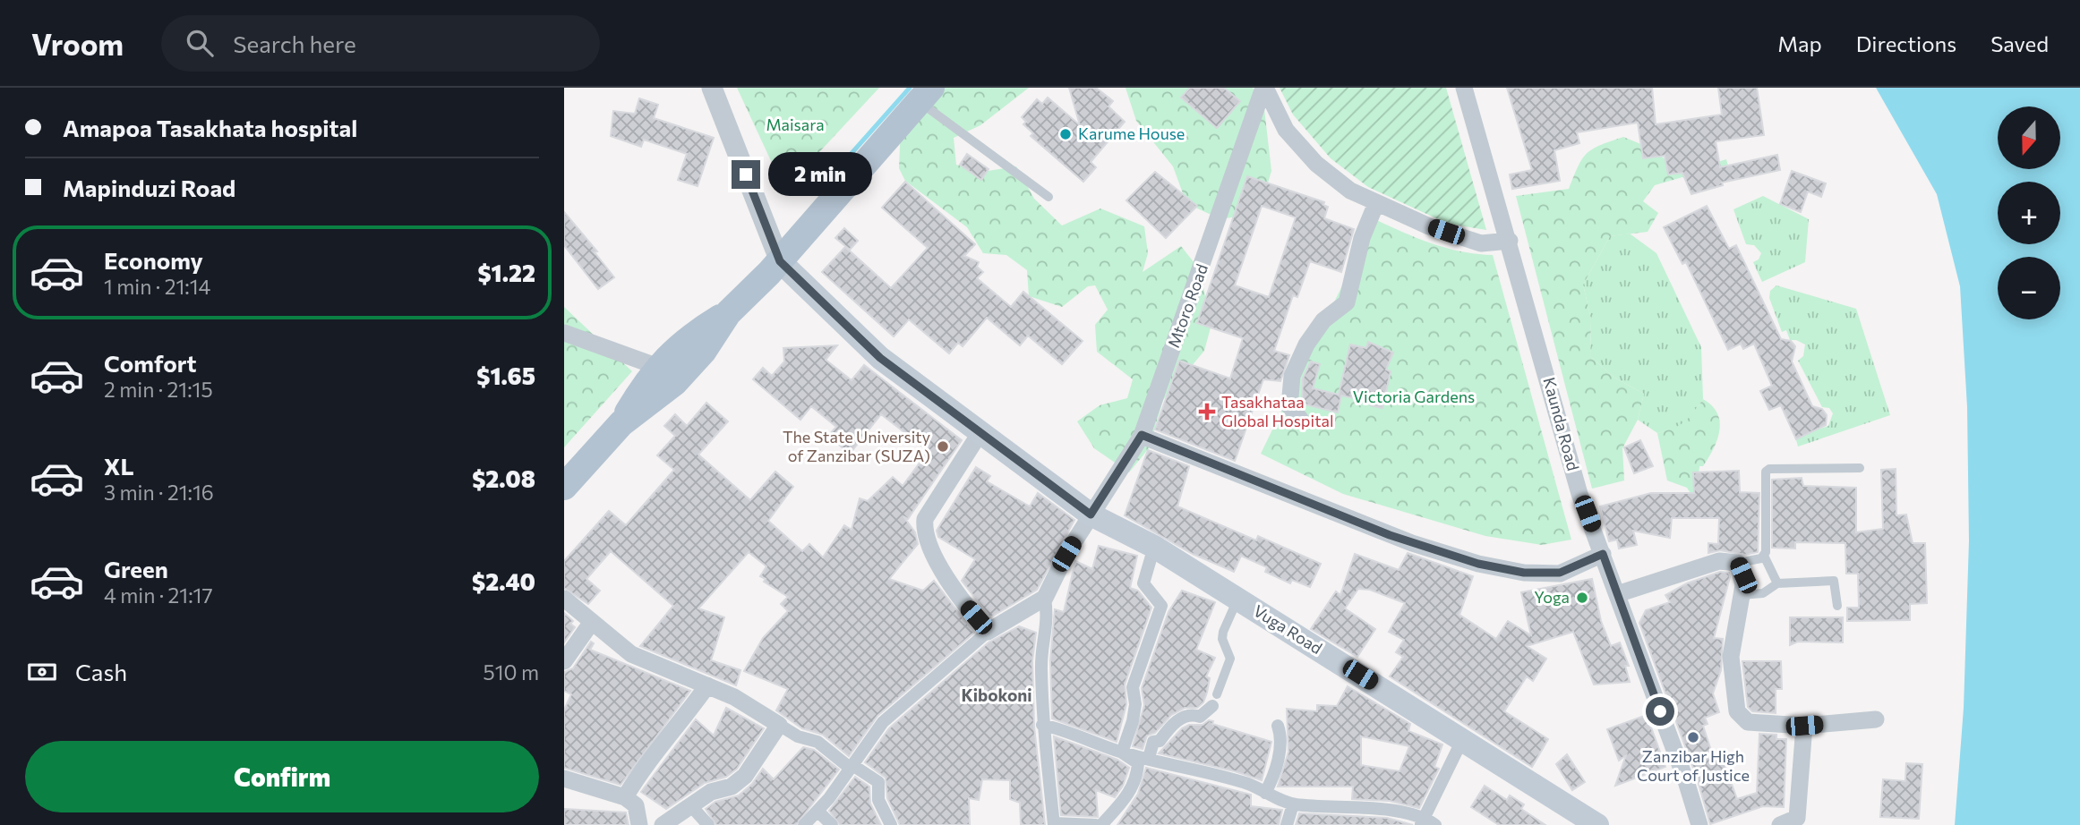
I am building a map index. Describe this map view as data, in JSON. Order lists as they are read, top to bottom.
{
  "streets": {
    "main road": ["Vuga Road"],
    "street": ["Mtoro Road", "Kaunda Road"]
  },
  "crossings": [
    ["Mtoro Road", "Vuga Road"]
  ],
  "districts": ["Kibokoni"],
  "parks": ["Maisara", "Victoria Gardens"],
  "places": {
    "other": [
      "Karume House",
      "The State University of Zanzibar (SUZA)",
      "Yoga",
      "Zanzibar High Court of Justice"
    ],
    "health": ["Tasakhataa Global Hospital"]
  },
  "north": "bottom",
  "page": {
    "header": "Vroom",
    "search": "Search here",
    "nav": ["Map", "Directions", "Saved"],
    "banner": ["Amapoa Tasakhata hospital", "Mapinduzi Road"],
    "map_buttons": ["+", "−"],
    "bubble": "2 min",
    "list": [
      {
        "name": "Economy",
        "note": "1 min · 21:14",
        "value": "$1.22"
      },
      {
        "name": "Comfort",
        "note": "2 min · 21:15",
        "value": "$1.65"
      },
      {
        "name": "XL",
        "note": "3 min · 21:16",
        "value": "$2.08"
      },
      {
        "name": "Green",
        "note": "4 min · 21:17",
        "value": "$2.40"
      }
    ],
    "pay": ["Cash", "510 m"],
    "buttons": "Confirm"
  }
}
